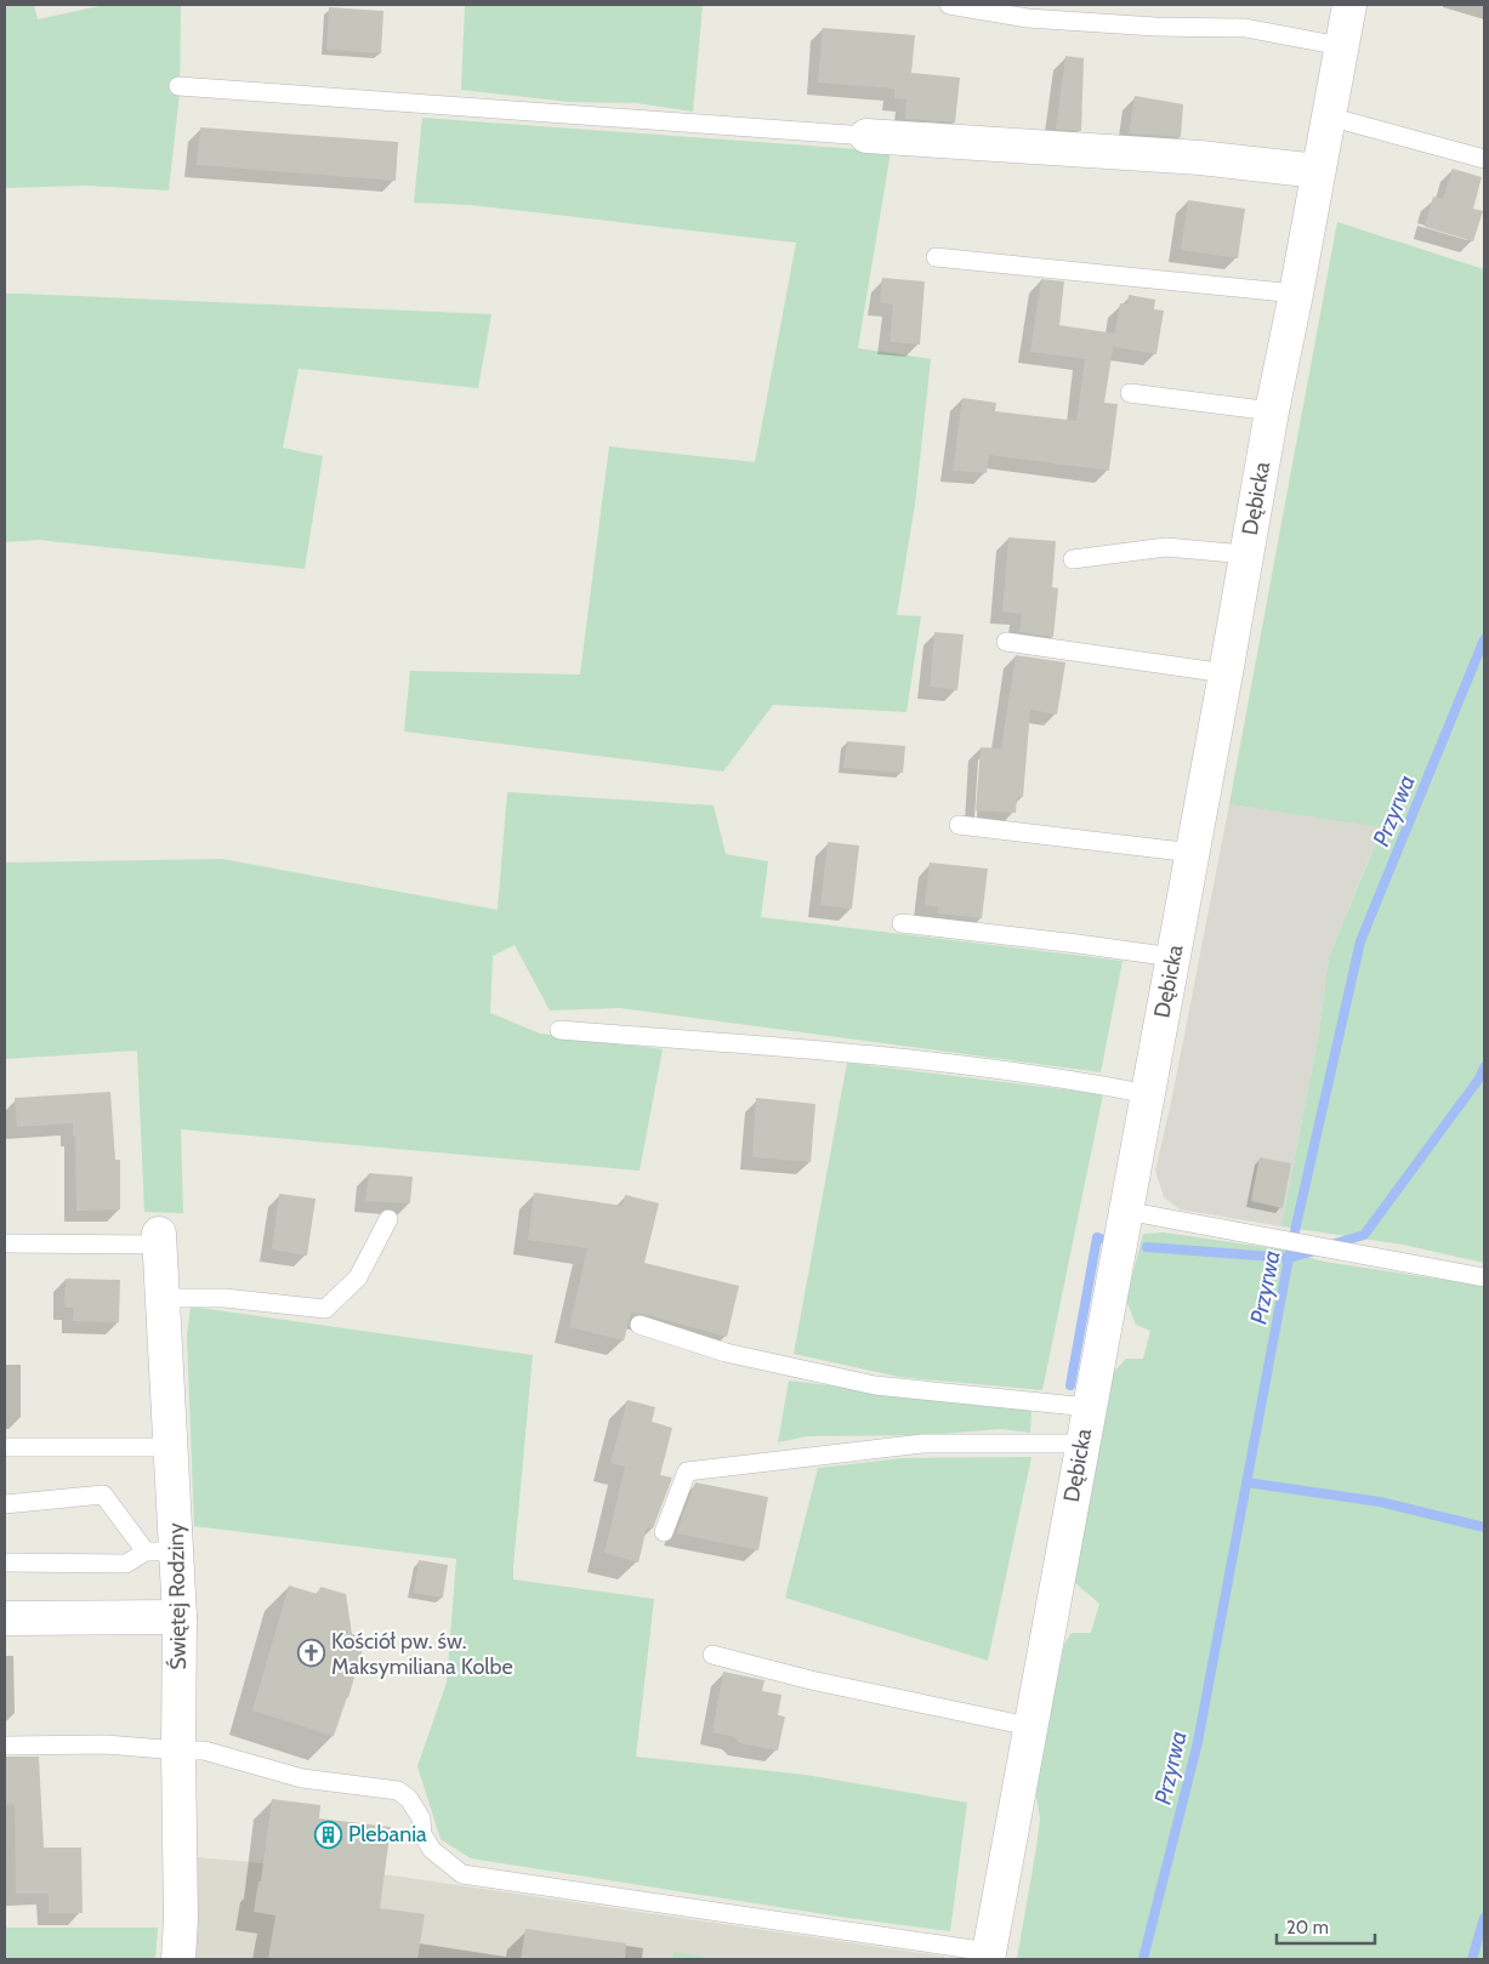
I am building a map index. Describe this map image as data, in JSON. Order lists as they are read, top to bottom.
{
  "streets": {
    "street": ["Dębicka", "Świętej Rodziny"]
  },
  "water": ["Przyrwa"],
  "places": {
    "church": ["Kościół pw. św. Maksymiliana Kolbe"],
    "building": ["Plebania"]
  },
  "scale_bar": "20 m"
}
